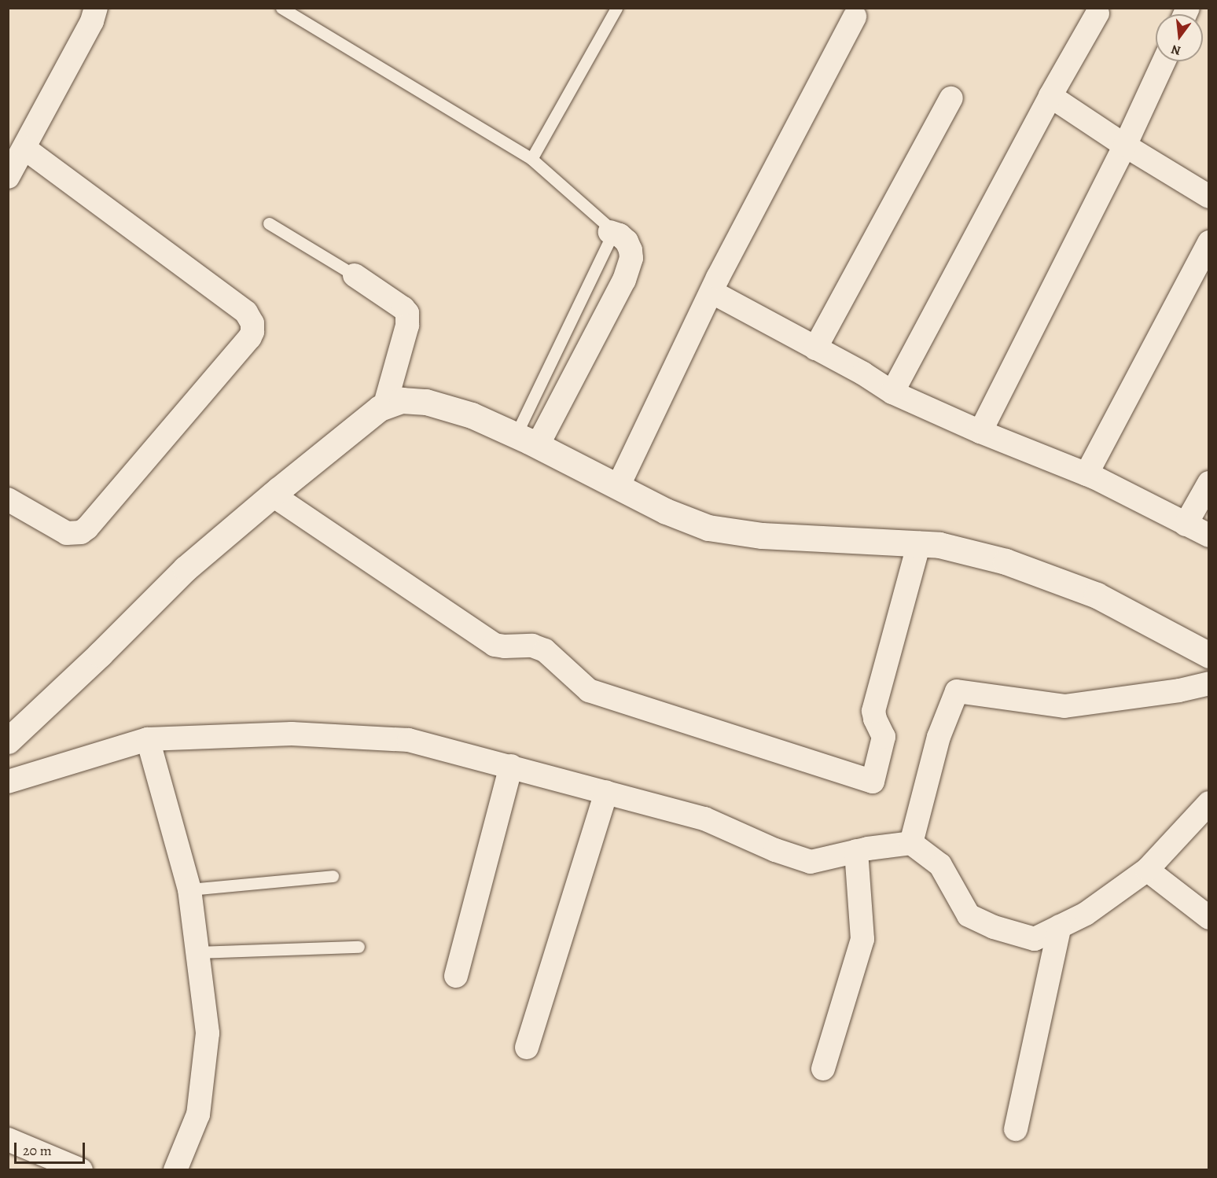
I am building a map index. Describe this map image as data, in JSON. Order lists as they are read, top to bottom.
{
  "scale_bar": "20 m",
  "north": "bottom"
}
